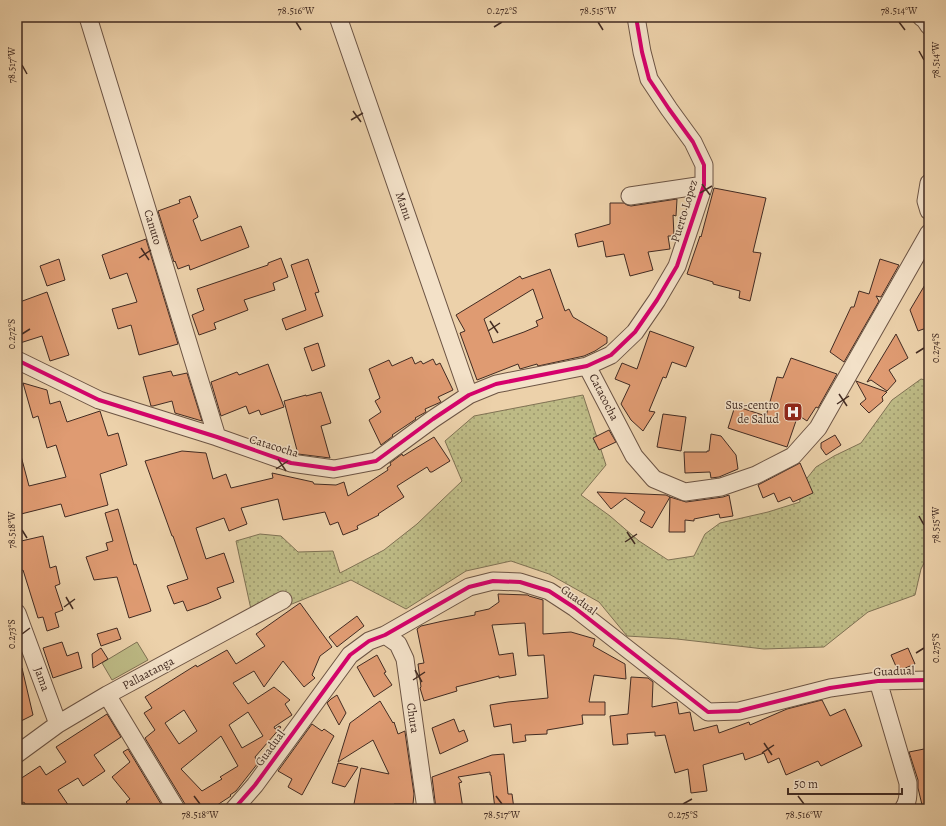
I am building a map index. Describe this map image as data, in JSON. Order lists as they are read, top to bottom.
{
  "streets": {
    "street": [
      "Manu",
      "Puerto Lopez",
      "Canuto",
      "Catacocha",
      "Guadual",
      "Pallaatanga",
      "Jama",
      "Chura"
    ]
  },
  "crossings": [
    ["Manu", "Catacocha"],
    ["Puerto Lopez", "Catacocha"],
    ["Canuto", "Catacocha"],
    ["Guadual", "Chura"],
    ["Pallaatanga", "Jama"]
  ],
  "places": {
    "hospital": ["Sus-centro de Salud"]
  },
  "scale_bar": "50 m",
  "coordinates": [
    "78.516°W",
    "0.272°S",
    "78.515°W",
    "78.514°W",
    "78.517°W",
    "0.274°S",
    "78.518°W",
    "0.273°S",
    "0.275°S"
  ]
}
